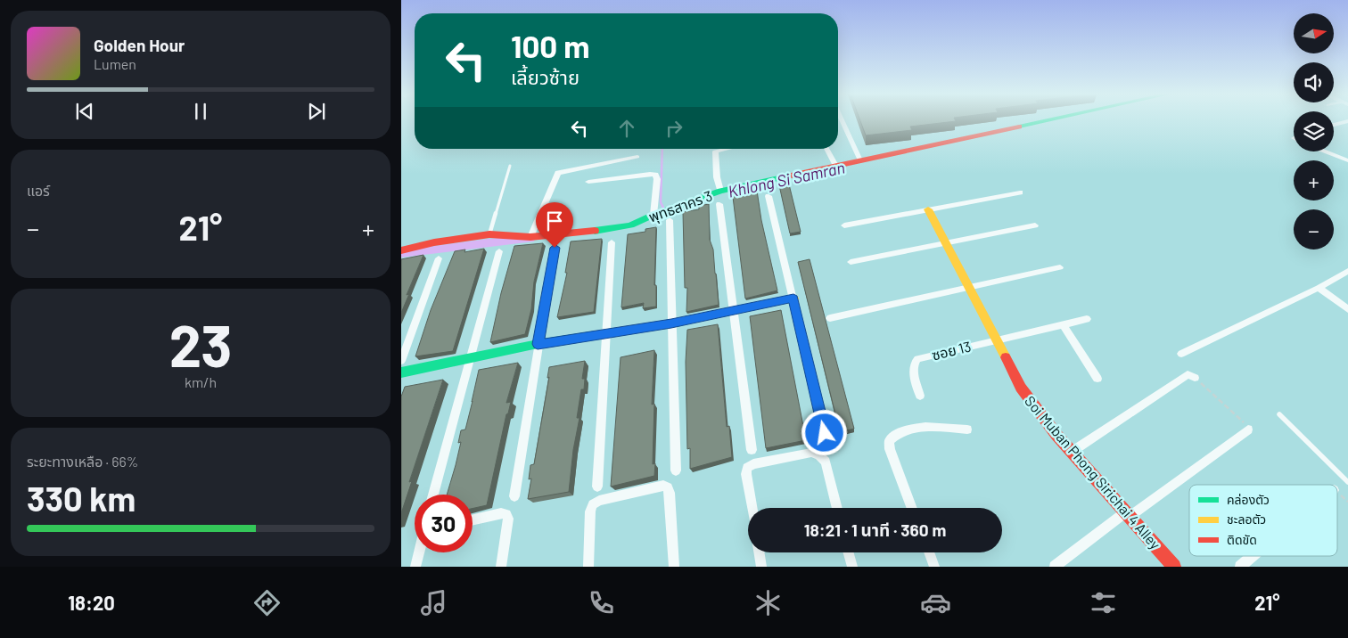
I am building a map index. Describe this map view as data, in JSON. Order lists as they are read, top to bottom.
{
  "streets": {
    "street": ["พุทธสาคร 3", "ซอย 13", "Soi Muban Phong Sirichai 4 Alley"]
  },
  "crossings": [
    ["ซอย 13", "Soi Muban Phong Sirichai 4 Alley"]
  ],
  "water": ["Khlong Si Samran"],
  "legend": ["คล่องตัว", "ชะลอตัว", "ติดขัด"],
  "north": "right",
  "page": {
    "map_buttons": ["+", "−"],
    "turn": ["100 m", "เลี้ยวซ้าย"],
    "song": ["Golden Hour", "Lumen"],
    "tile": [
      "แอร์",
      ["23", "km/h"],
      ["ระยะทางเหลือ · 66%", "330 km"]
    ],
    "heat": ["−", "21°", "+"],
    "limit": "30",
    "trip": "18:21 · 1 นาที · 360 m",
    "tabs": ["18:20", "21°"]
  }
}
